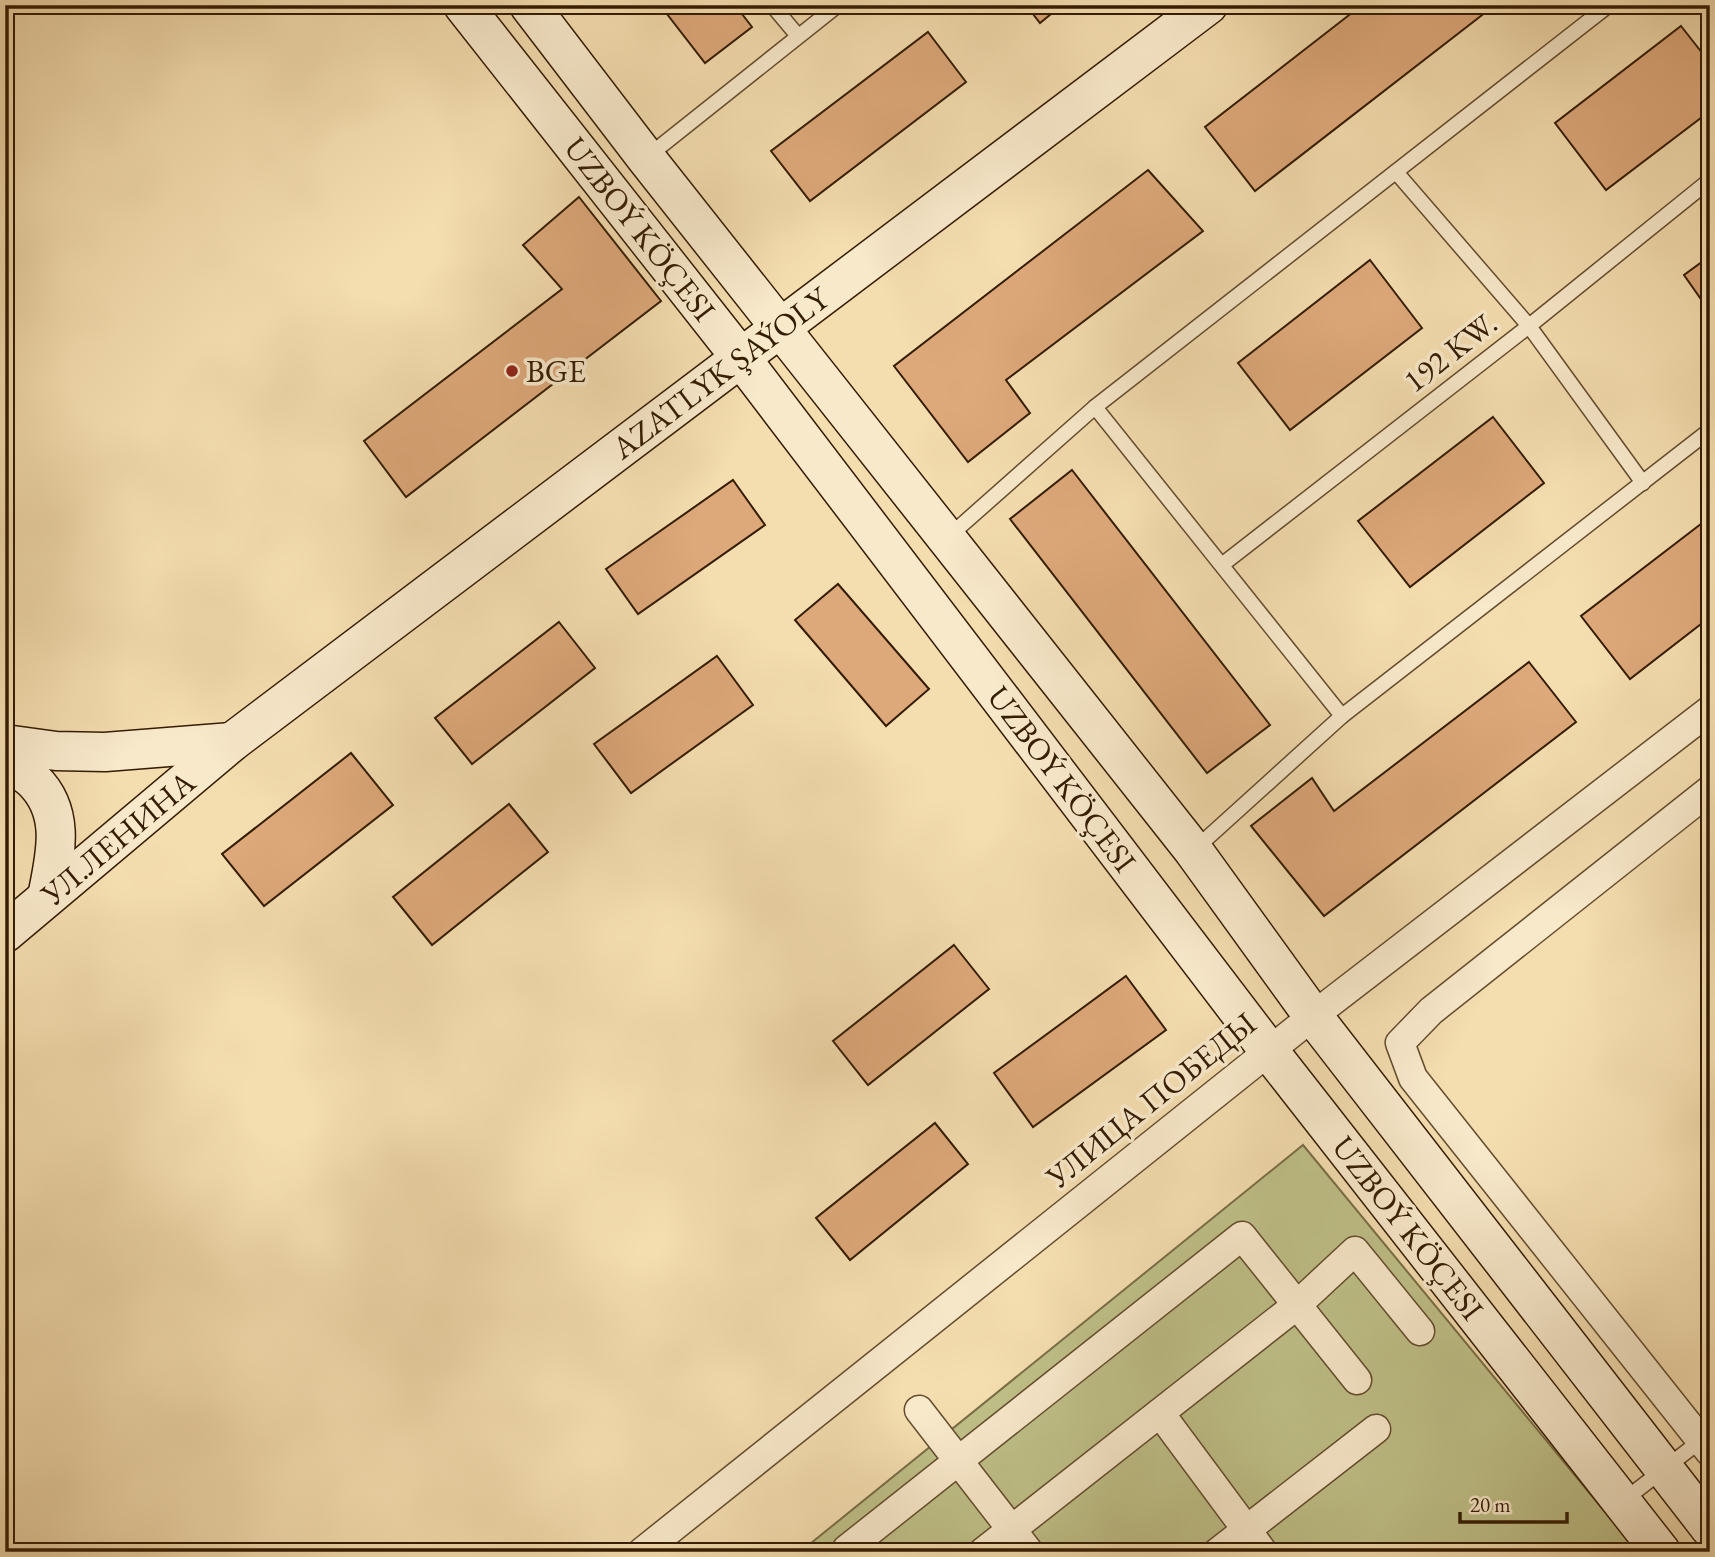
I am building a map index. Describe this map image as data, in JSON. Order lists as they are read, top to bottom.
{
  "streets": {
    "street": [
      "UZBOÝ KÖÇESI",
      "AZATLYK ŞAÝOLY",
      "УЛ.ЛЕНИНА",
      "УЛИЦА ПОБЕДЫ"
    ],
    "lane": ["192 KW."]
  },
  "crossings": [
    ["UZBOÝ KÖÇESI", "AZATLYK ŞAÝOLY"],
    ["UZBOÝ KÖÇESI", "УЛИЦА ПОБЕДЫ"],
    ["AZATLYK ŞAÝOLY", "УЛ.ЛЕНИНА"]
  ],
  "places": ["BGE"],
  "scale_bar": "20 m"
}
